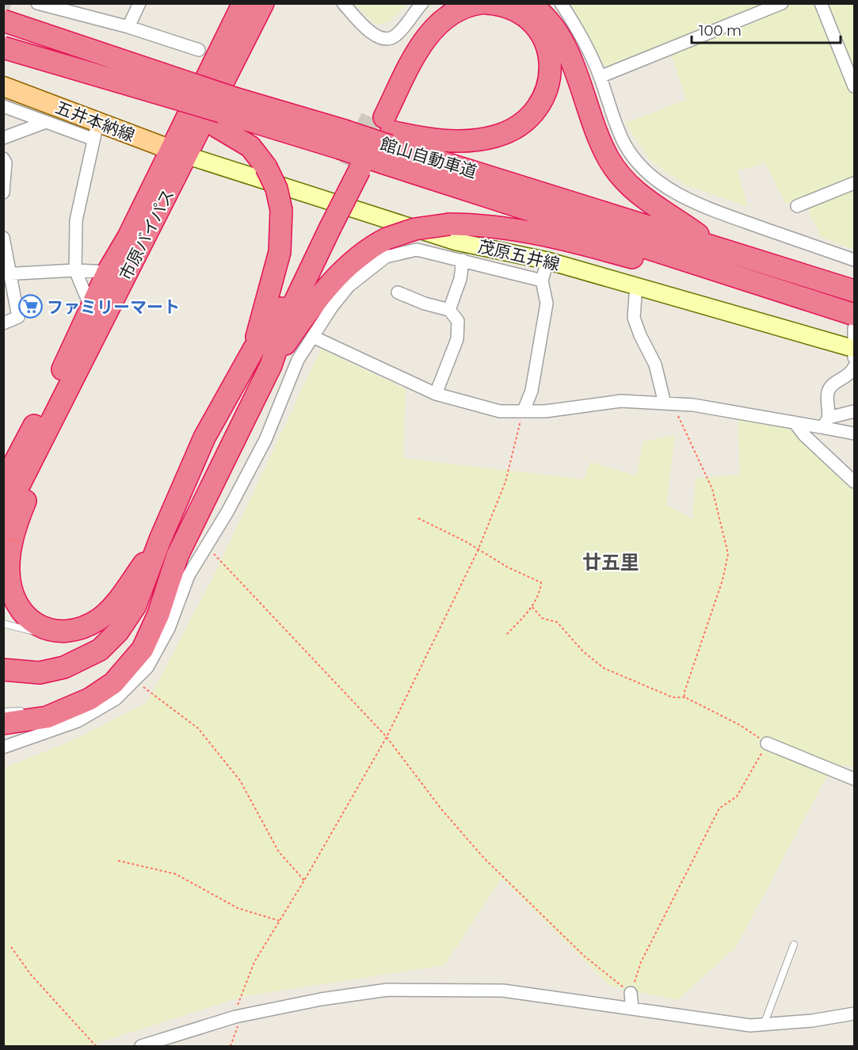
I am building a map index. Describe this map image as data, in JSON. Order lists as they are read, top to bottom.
{
  "streets": {
    "highway": ["館山自動車道", "市原バイパス"],
    "main road": ["五井本納線", "茂原五井線"]
  },
  "crossings": [
    ["五井本納線", "市原バイパス"],
    ["五井本納線", "茂原五井線"],
    ["市原バイパス", "茂原五井線"]
  ],
  "districts": ["廿五里"],
  "places": {
    "supermarket": ["ファミリーマート"]
  },
  "scale_bar": "100 m"
}
